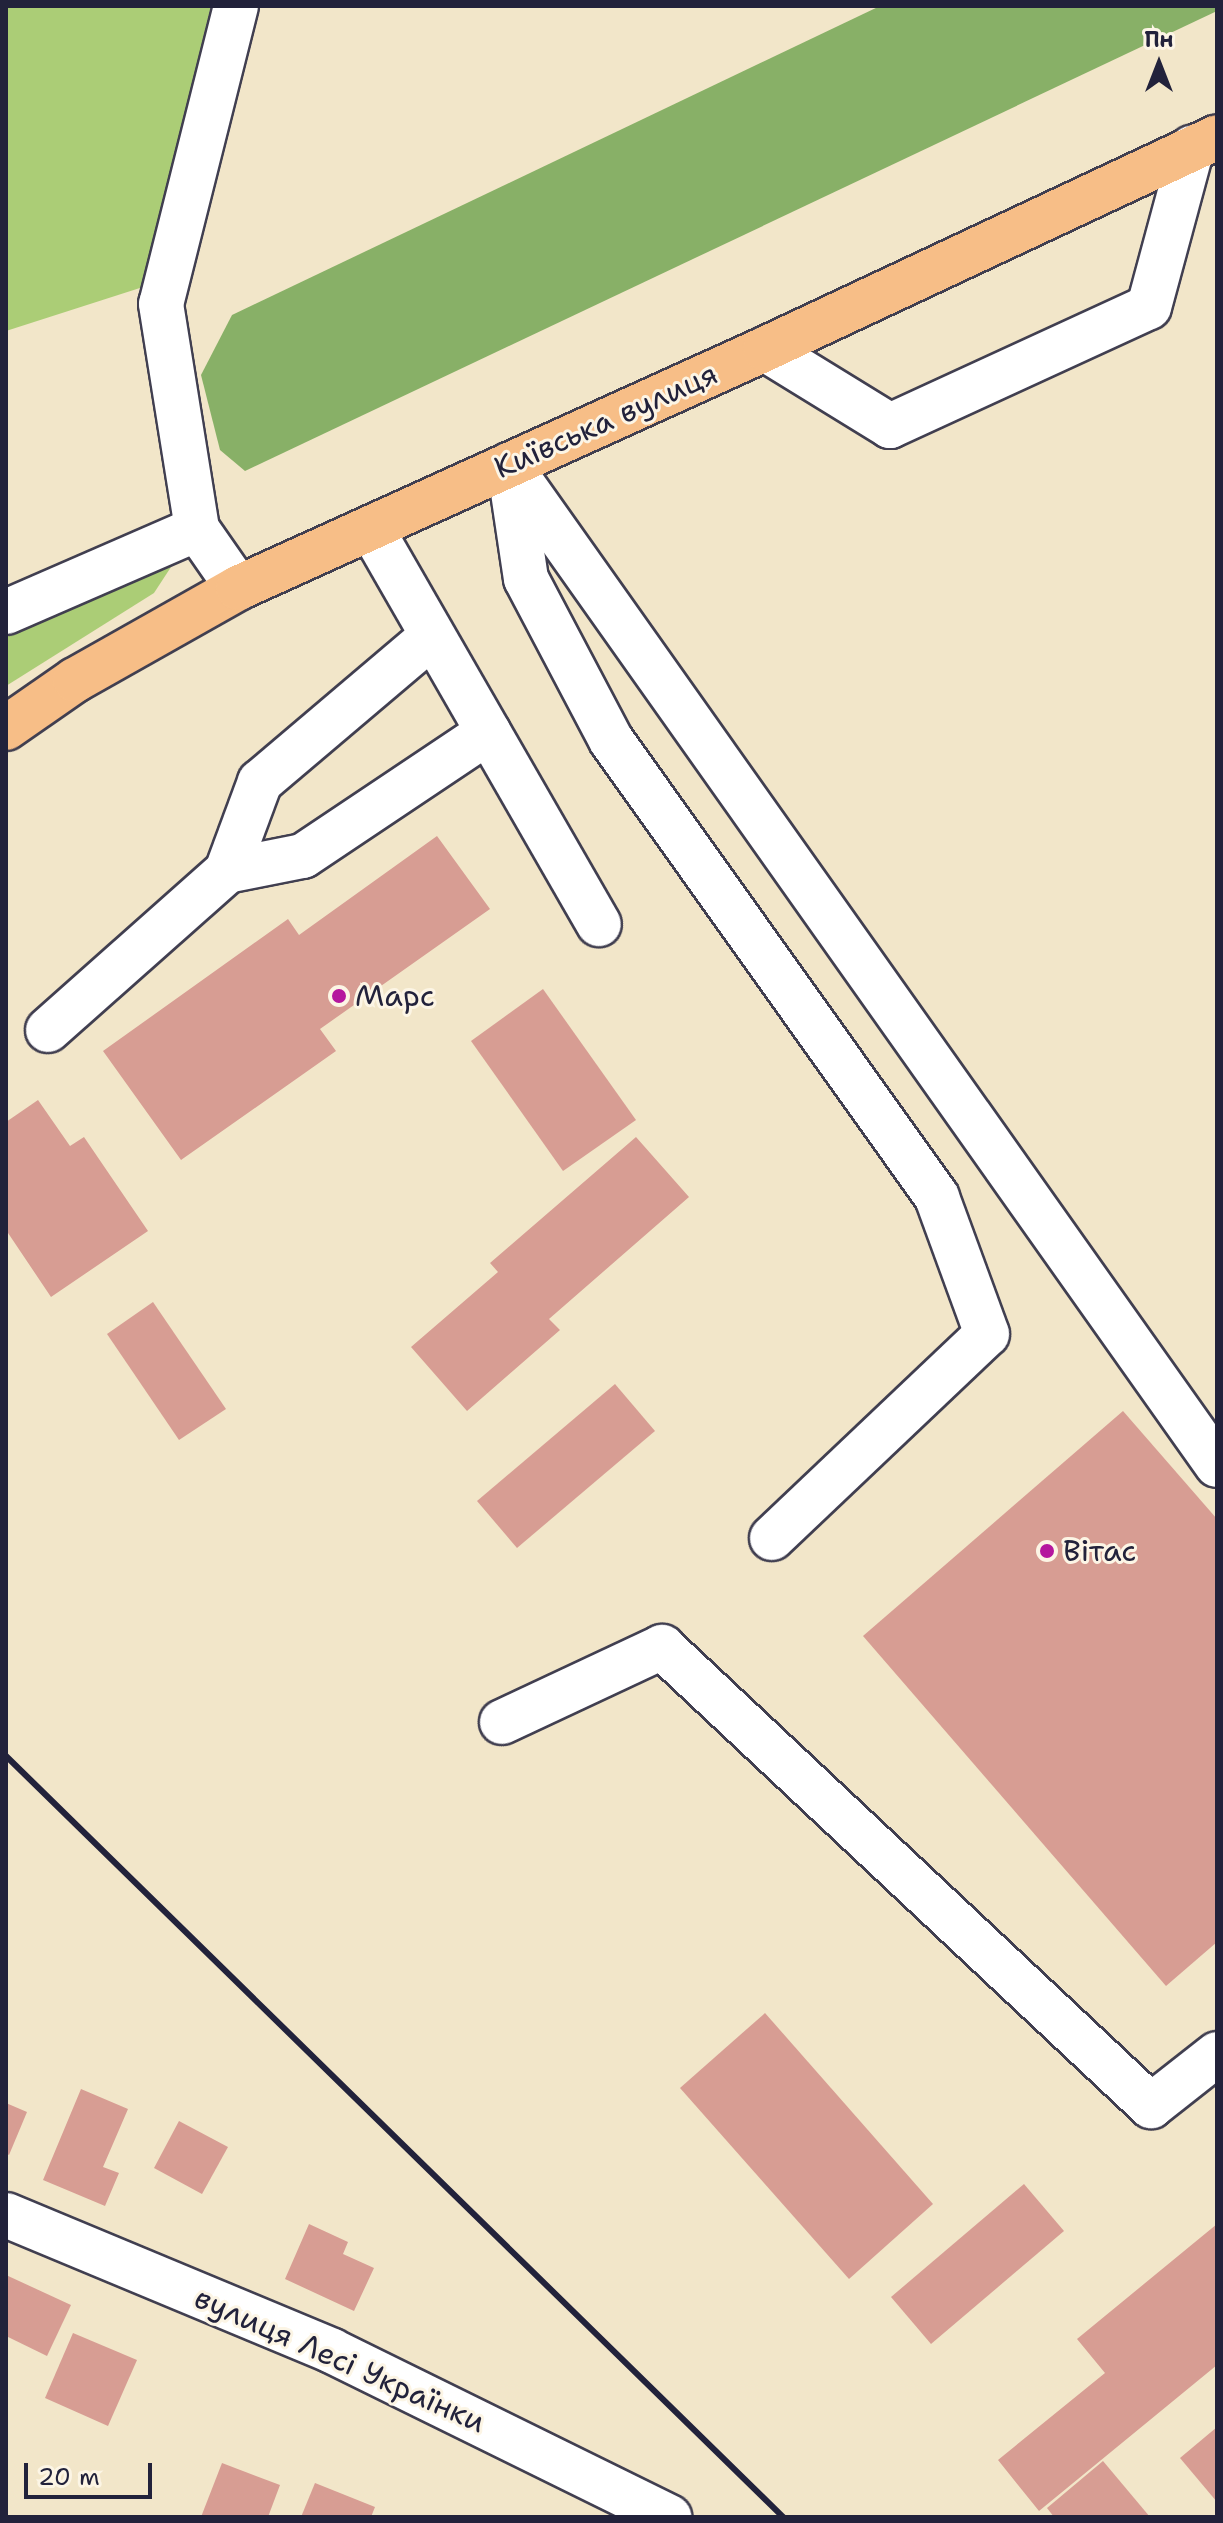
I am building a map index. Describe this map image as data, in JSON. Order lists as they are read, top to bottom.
{
  "streets": {
    "highway": ["Київська вулиця"],
    "street": ["вулиця Лесі Українки"]
  },
  "places": ["Марс", "Вітас"],
  "scale_bar": "20 m",
  "north": "top"
}
